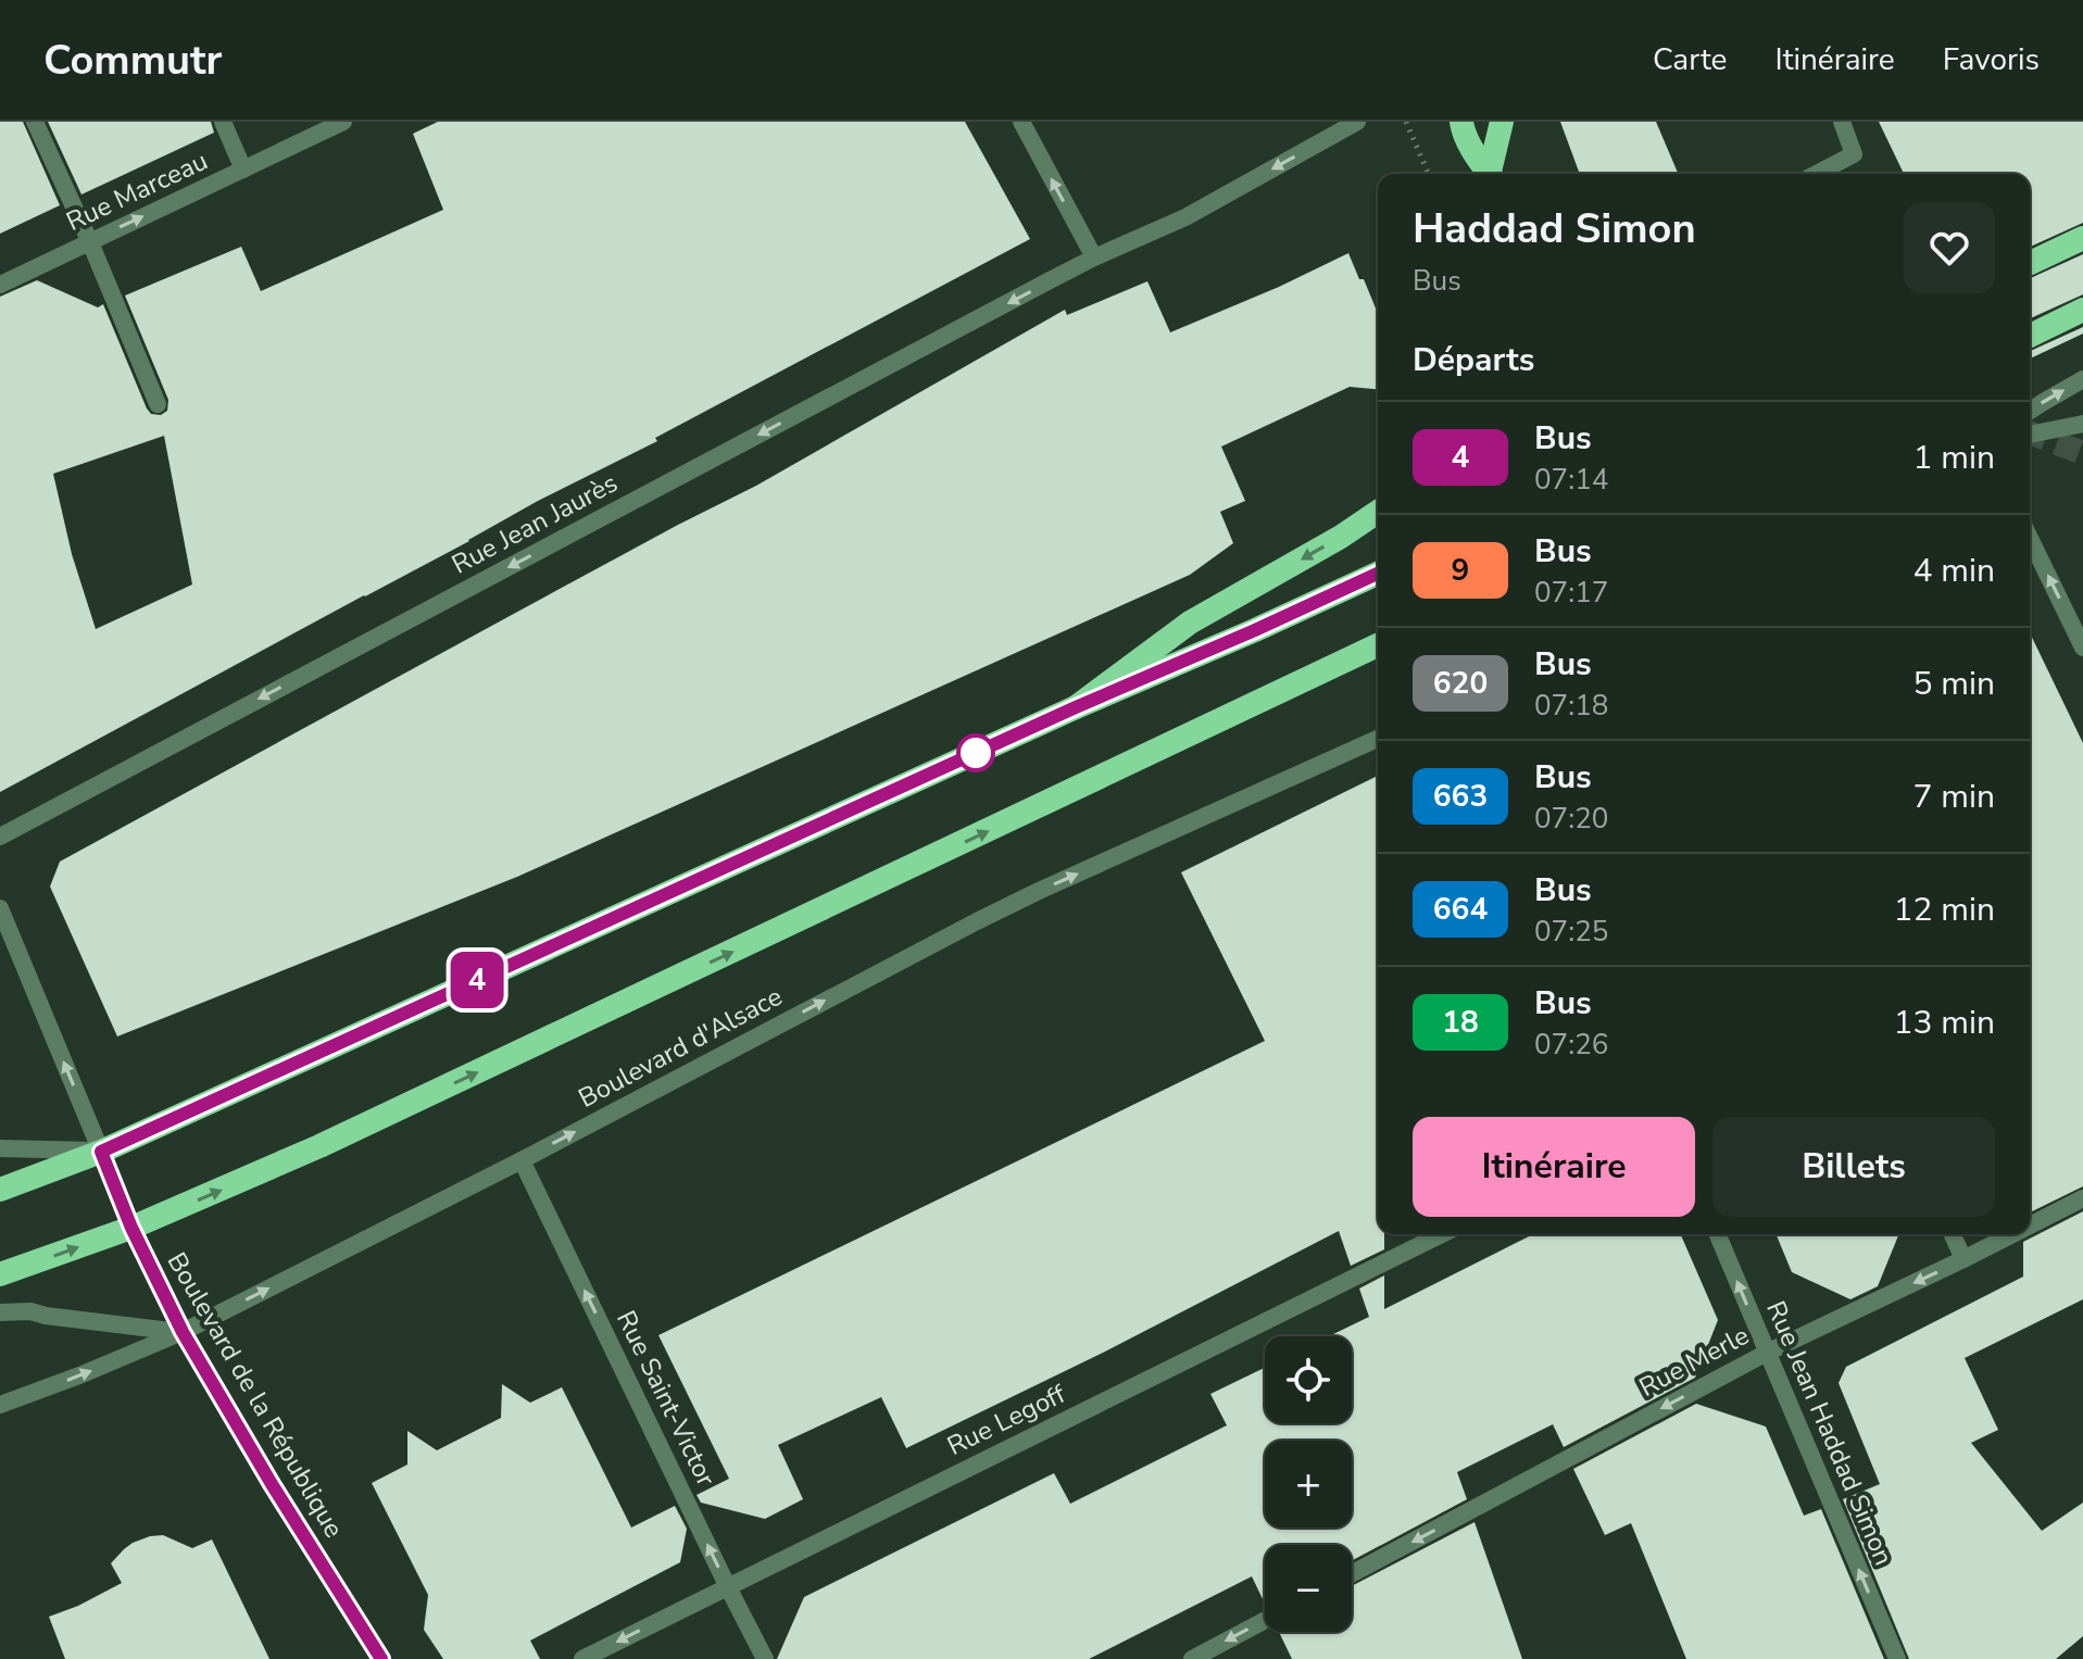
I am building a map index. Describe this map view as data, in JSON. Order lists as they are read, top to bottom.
{
  "streets": {
    "main road": ["Boulevard de la République"],
    "street": [
      "Rue Marceau",
      "Rue Jean Jaurès",
      "Boulevard d'Alsace",
      "Rue Merle",
      "Rue Saint-Victor",
      "Rue Legoff",
      "Rue Jean Haddad Simon"
    ]
  },
  "crossings": [
    ["Boulevard d'Alsace", "Boulevard de la République"],
    ["Boulevard d'Alsace", "Rue Saint-Victor"],
    ["Rue Merle", "Rue Jean Haddad Simon"],
    ["Rue Saint-Victor", "Rue Legoff"]
  ],
  "one_way": [
    "Rue Marceau",
    "Rue Jean Jaurès",
    "Boulevard d'Alsace",
    "Rue Merle",
    "Rue Saint-Victor",
    "Rue Jean Haddad Simon"
  ],
  "lines": ["bus line 4"],
  "page": {
    "header": "Commutr",
    "nav": ["Carte", "Itinéraire", "Favoris"],
    "on_map": "4",
    "heading": [
      ["Haddad Simon", "Bus"],
      "Départs"
    ],
    "list": [
      {
        "mark": "4",
        "name": "Bus",
        "note": "07:14",
        "value": "1 min"
      },
      {
        "mark": "9",
        "name": "Bus",
        "note": "07:17",
        "value": "4 min"
      },
      {
        "mark": "620",
        "name": "Bus",
        "note": "07:18",
        "value": "5 min"
      },
      {
        "mark": "663",
        "name": "Bus",
        "note": "07:20",
        "value": "7 min"
      },
      {
        "mark": "664",
        "name": "Bus",
        "note": "07:25",
        "value": "12 min"
      },
      {
        "mark": "18",
        "name": "Bus",
        "note": "07:26",
        "value": "13 min"
      }
    ],
    "buttons": ["Itinéraire", "Billets"],
    "map_buttons": ["+", "−"]
  }
}
